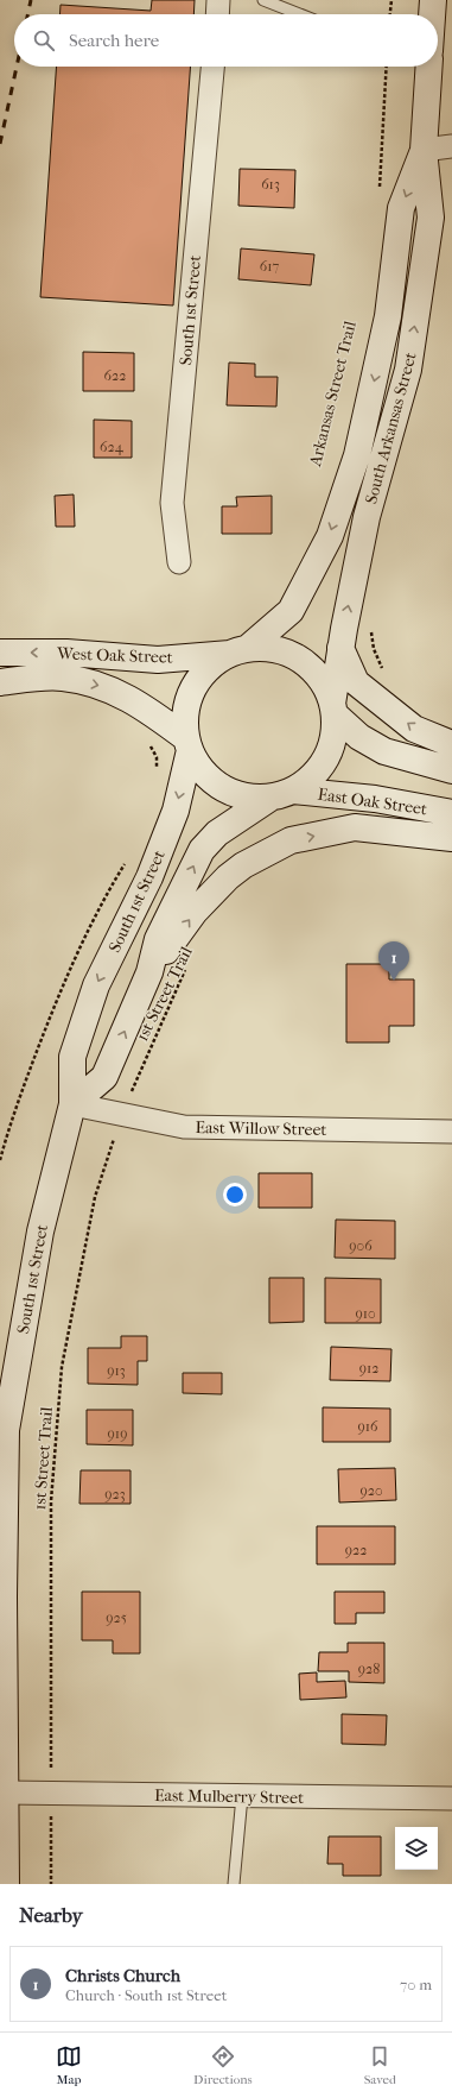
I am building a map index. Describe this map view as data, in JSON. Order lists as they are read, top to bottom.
{
  "streets": {
    "street": [
      "South 1st Street",
      "South Arkansas Street",
      "West Oak Street",
      "East Oak Street",
      "East Willow Street",
      "East Mulberry Street"
    ],
    "path": ["1st Street Trail"]
  },
  "crossings": [
    ["South 1st Street", "South Arkansas Street"],
    ["South 1st Street", "West Oak Street"],
    ["South 1st Street", "East Oak Street"],
    ["South 1st Street", "East Willow Street"],
    ["South 1st Street", "East Mulberry Street"],
    ["South Arkansas Street", "West Oak Street"],
    ["South Arkansas Street", "East Oak Street"],
    ["West Oak Street", "East Oak Street"]
  ],
  "house_numbers": [
    "613",
    "617",
    "622",
    "624",
    "906",
    "910",
    "912",
    "913",
    "916",
    "919",
    "920",
    "923",
    "922",
    "925",
    "928"
  ],
  "page": {
    "search": "Search here",
    "pins": "1",
    "heading": "Nearby",
    "list": [
      {
        "mark": "1",
        "name": "Christs Church",
        "note": "Church · South 1st Street",
        "value": "70 m"
      }
    ],
    "nav": ["Map", "Directions", "Saved"]
  }
}
